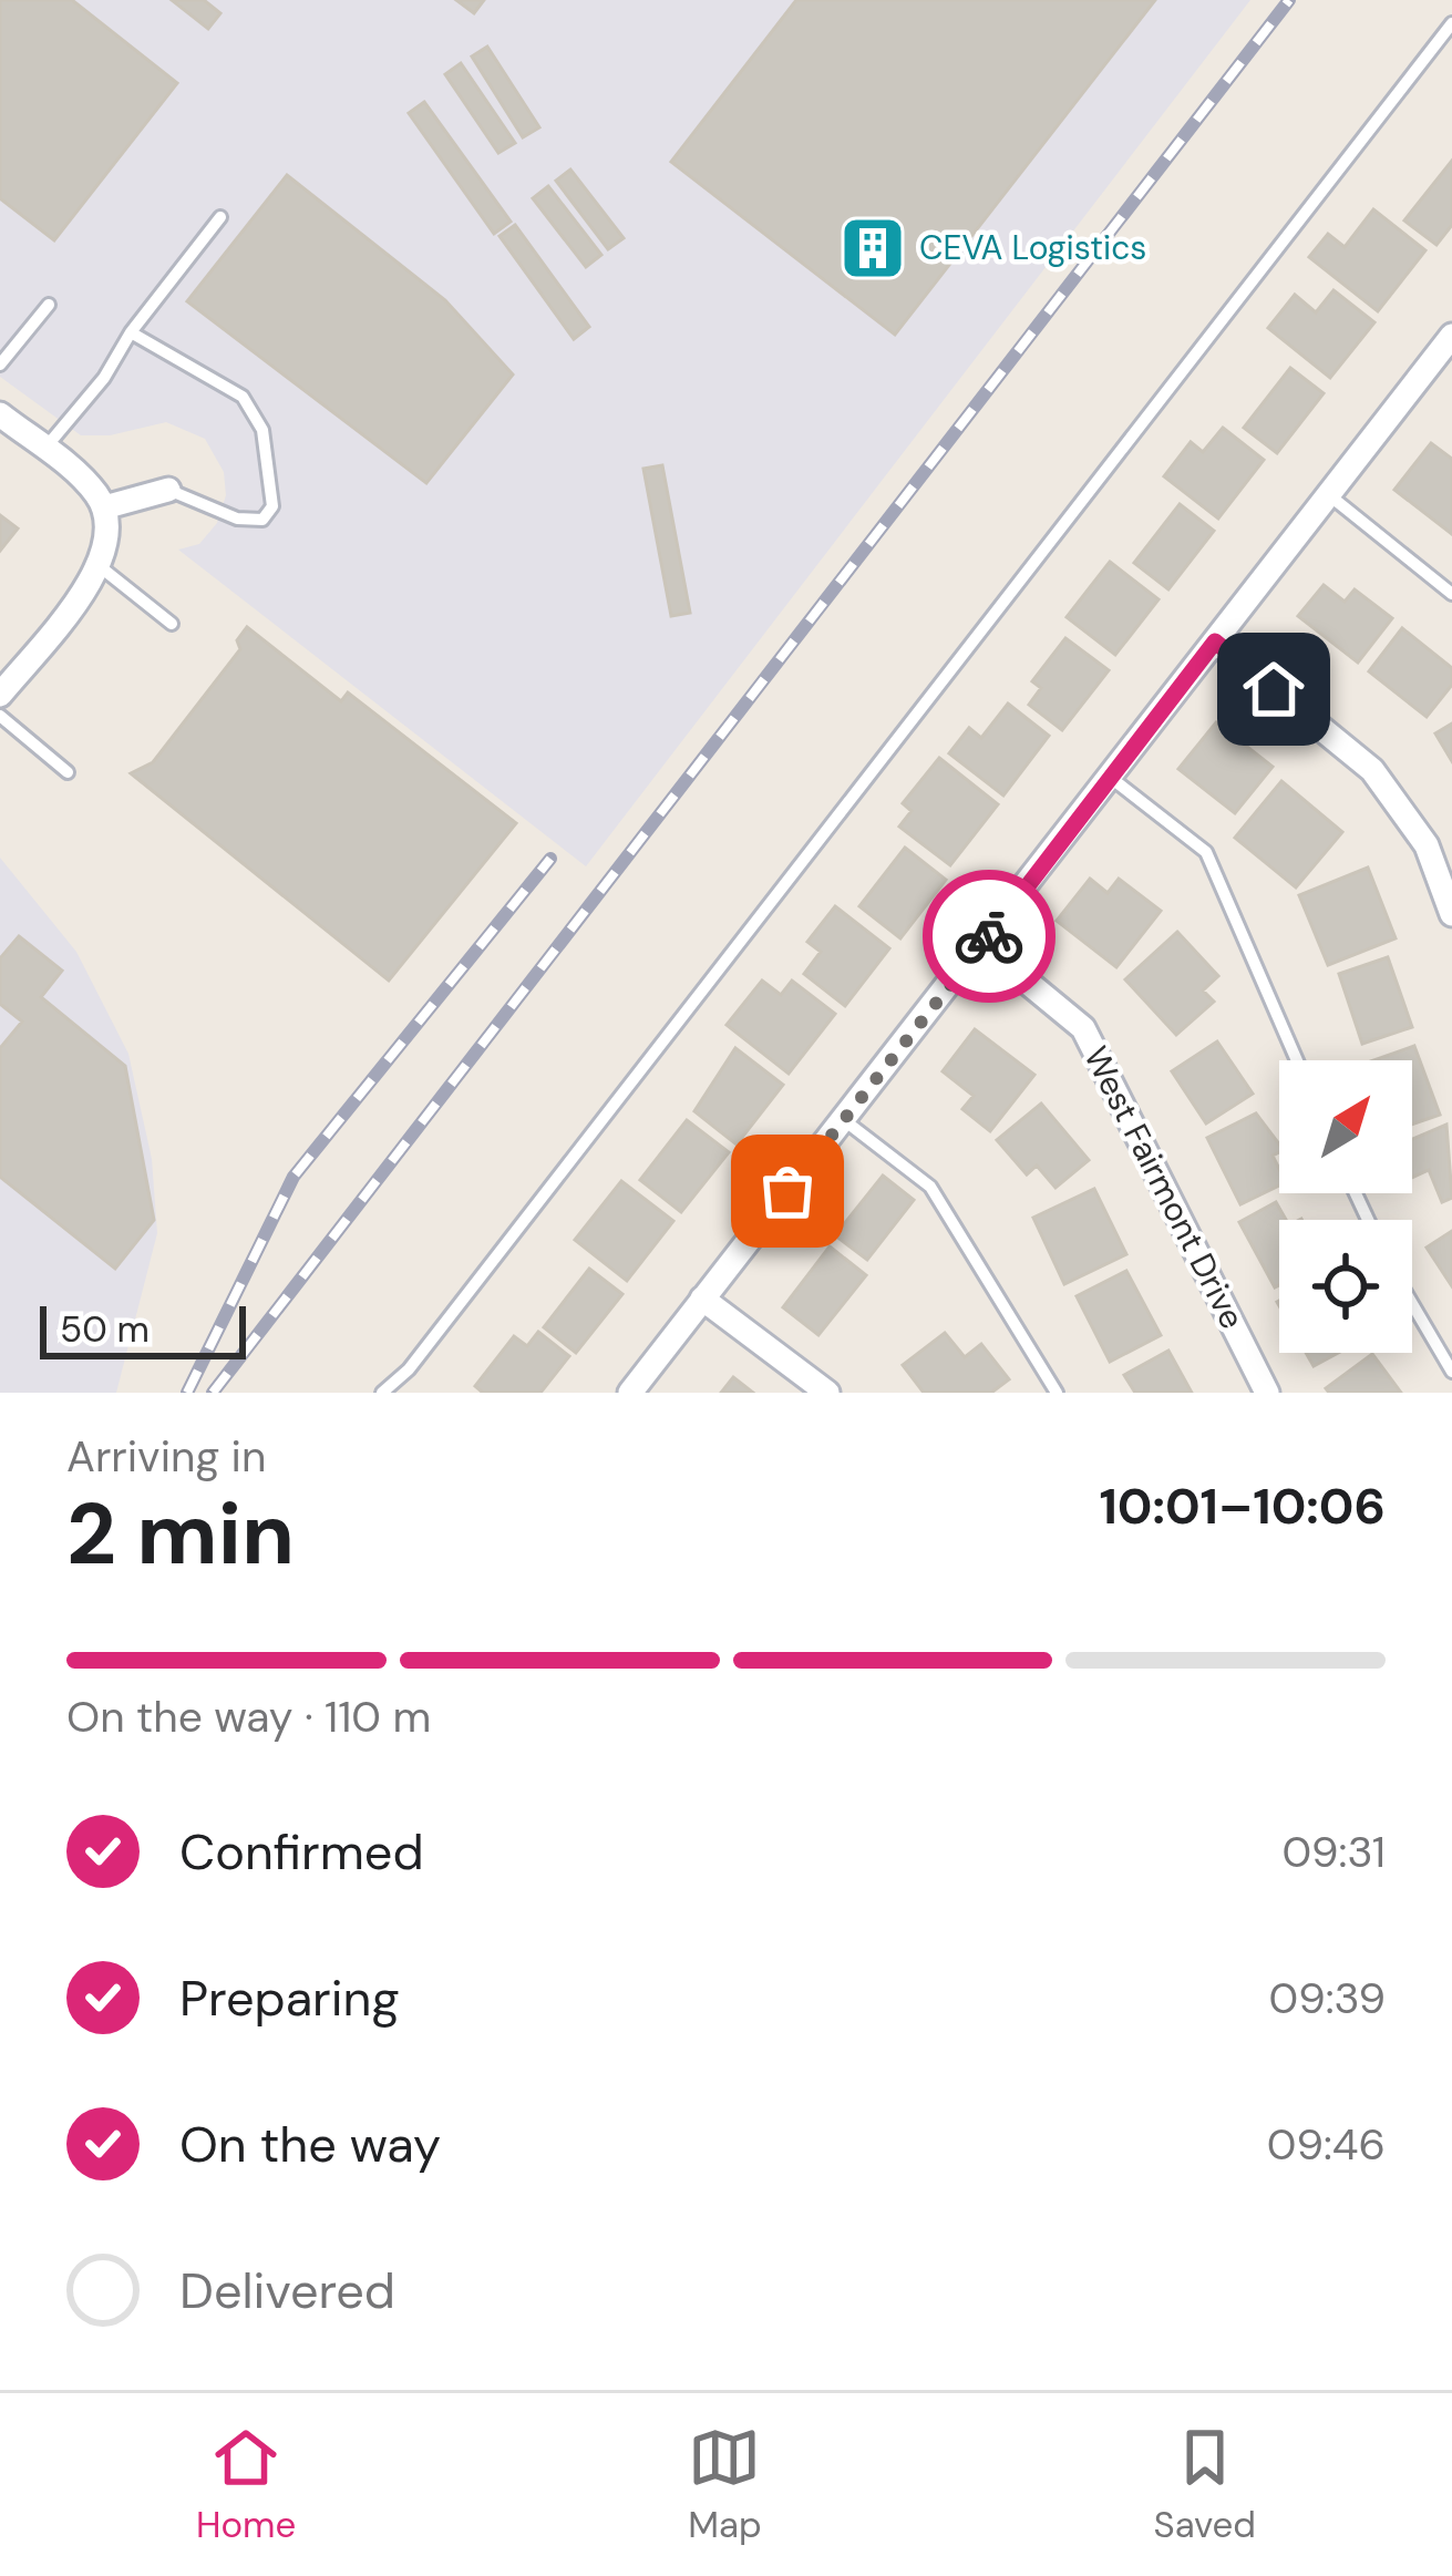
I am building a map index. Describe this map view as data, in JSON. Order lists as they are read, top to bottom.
{
  "streets": {
    "street": ["West Fairmont Drive"]
  },
  "places": {
    "building": ["CEVA Logistics"]
  },
  "scale_bar": "50 m",
  "north": "top right",
  "page": {
    "scale": "50 m",
    "heading": ["2 min", "Arriving in", "10:01–10:06"],
    "bar": "On the way · 110 m",
    "list": [
      ["Confirmed", "09:31"],
      ["Preparing", "09:39"],
      ["On the way", "09:46"],
      "Delivered"
    ],
    "tabs": ["Home", "Map", "Saved"]
  }
}
